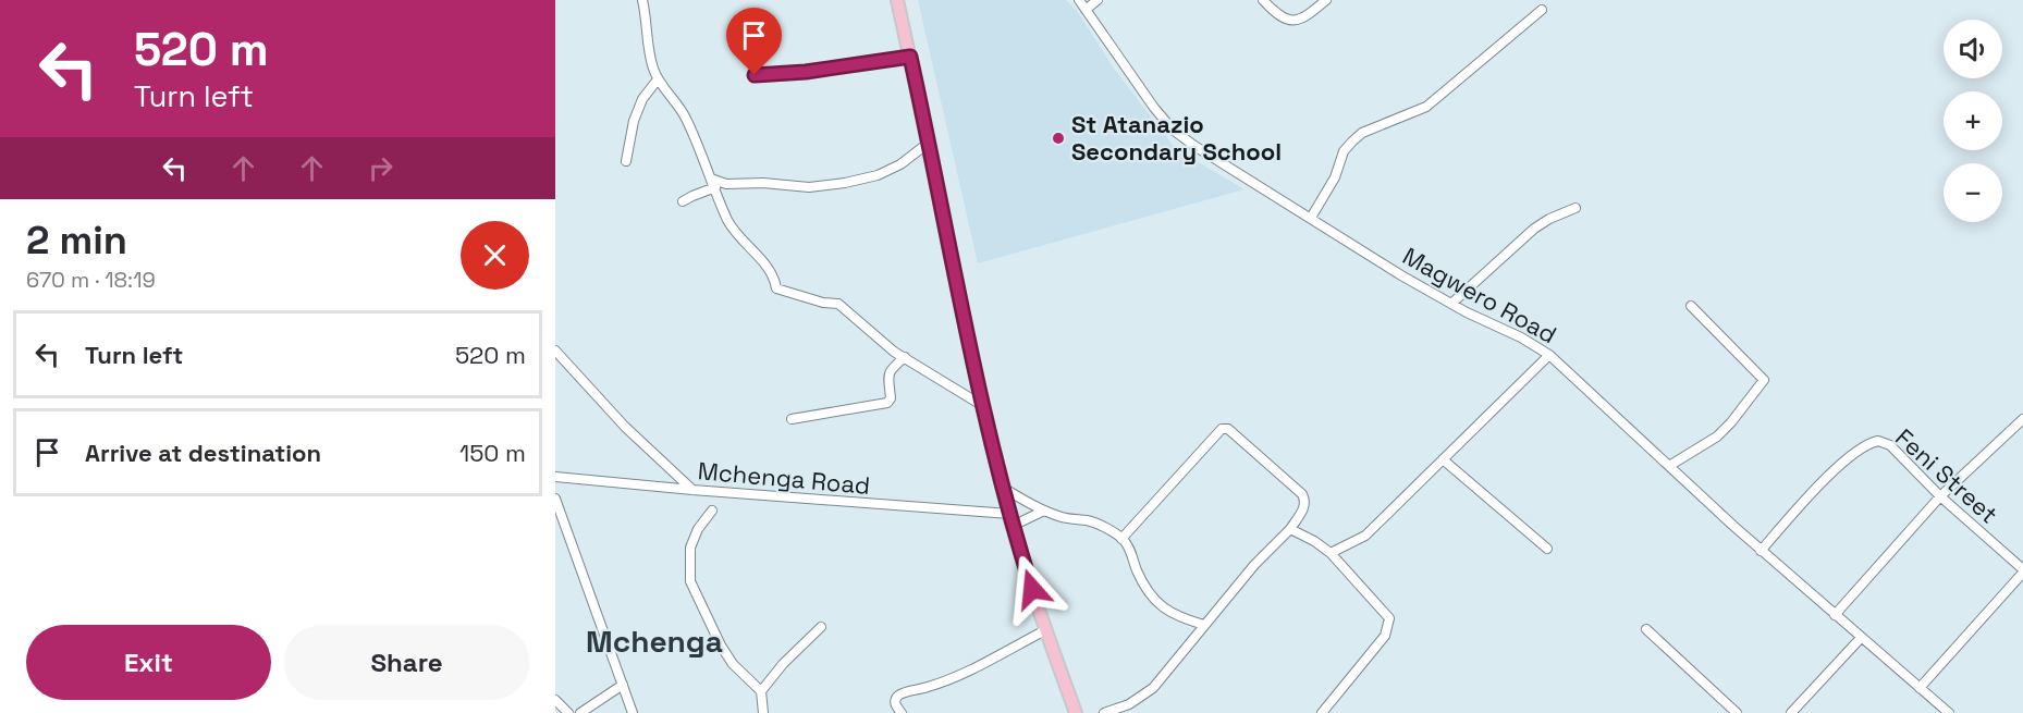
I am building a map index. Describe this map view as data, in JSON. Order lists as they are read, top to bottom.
{
  "streets": {
    "street": ["Magwero Road", "Feni Street", "Mchenga Road"]
  },
  "crossings": [
    ["Magwero Road", "Feni Street"]
  ],
  "districts": ["Mchenga"],
  "places": ["St Atanazio Secondary School"],
  "page": {
    "turn": ["520 m", "Turn left"],
    "map_buttons": ["+", "−"],
    "heading": ["2 min", "670 m · 18:19"],
    "list": [
      {
        "name": "Turn left",
        "value": "520 m"
      },
      {
        "name": "Arrive at destination",
        "value": "150 m"
      }
    ],
    "buttons": ["Exit", "Share"]
  }
}
